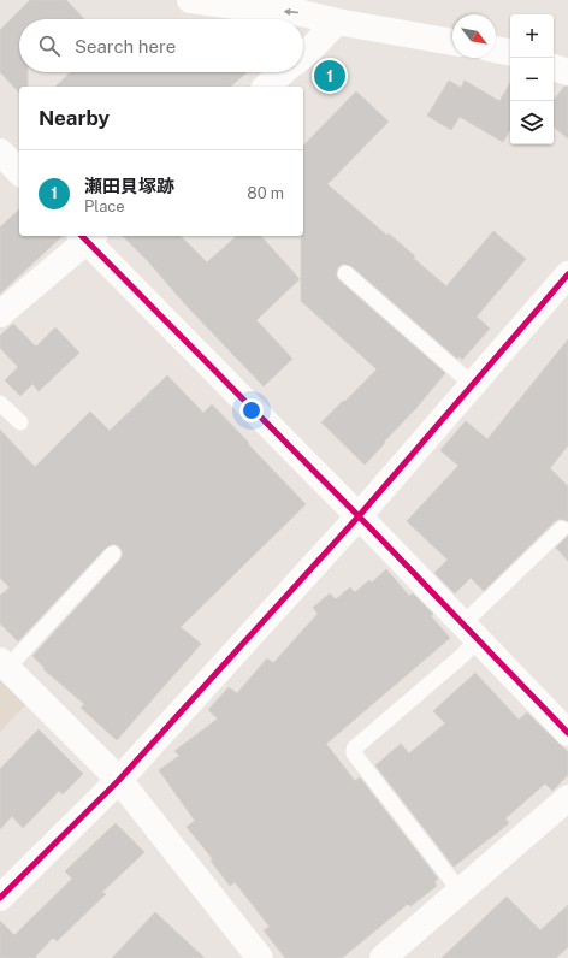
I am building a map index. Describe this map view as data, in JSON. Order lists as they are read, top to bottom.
{
  "north": "bottom right",
  "page": {
    "map_buttons": ["+", "−"],
    "search": "Search here",
    "pins": "1",
    "heading": "Nearby",
    "list": [
      {
        "mark": "1",
        "name": "瀬田貝塚跡",
        "note": "Place",
        "value": "80 m"
      }
    ]
  }
}
